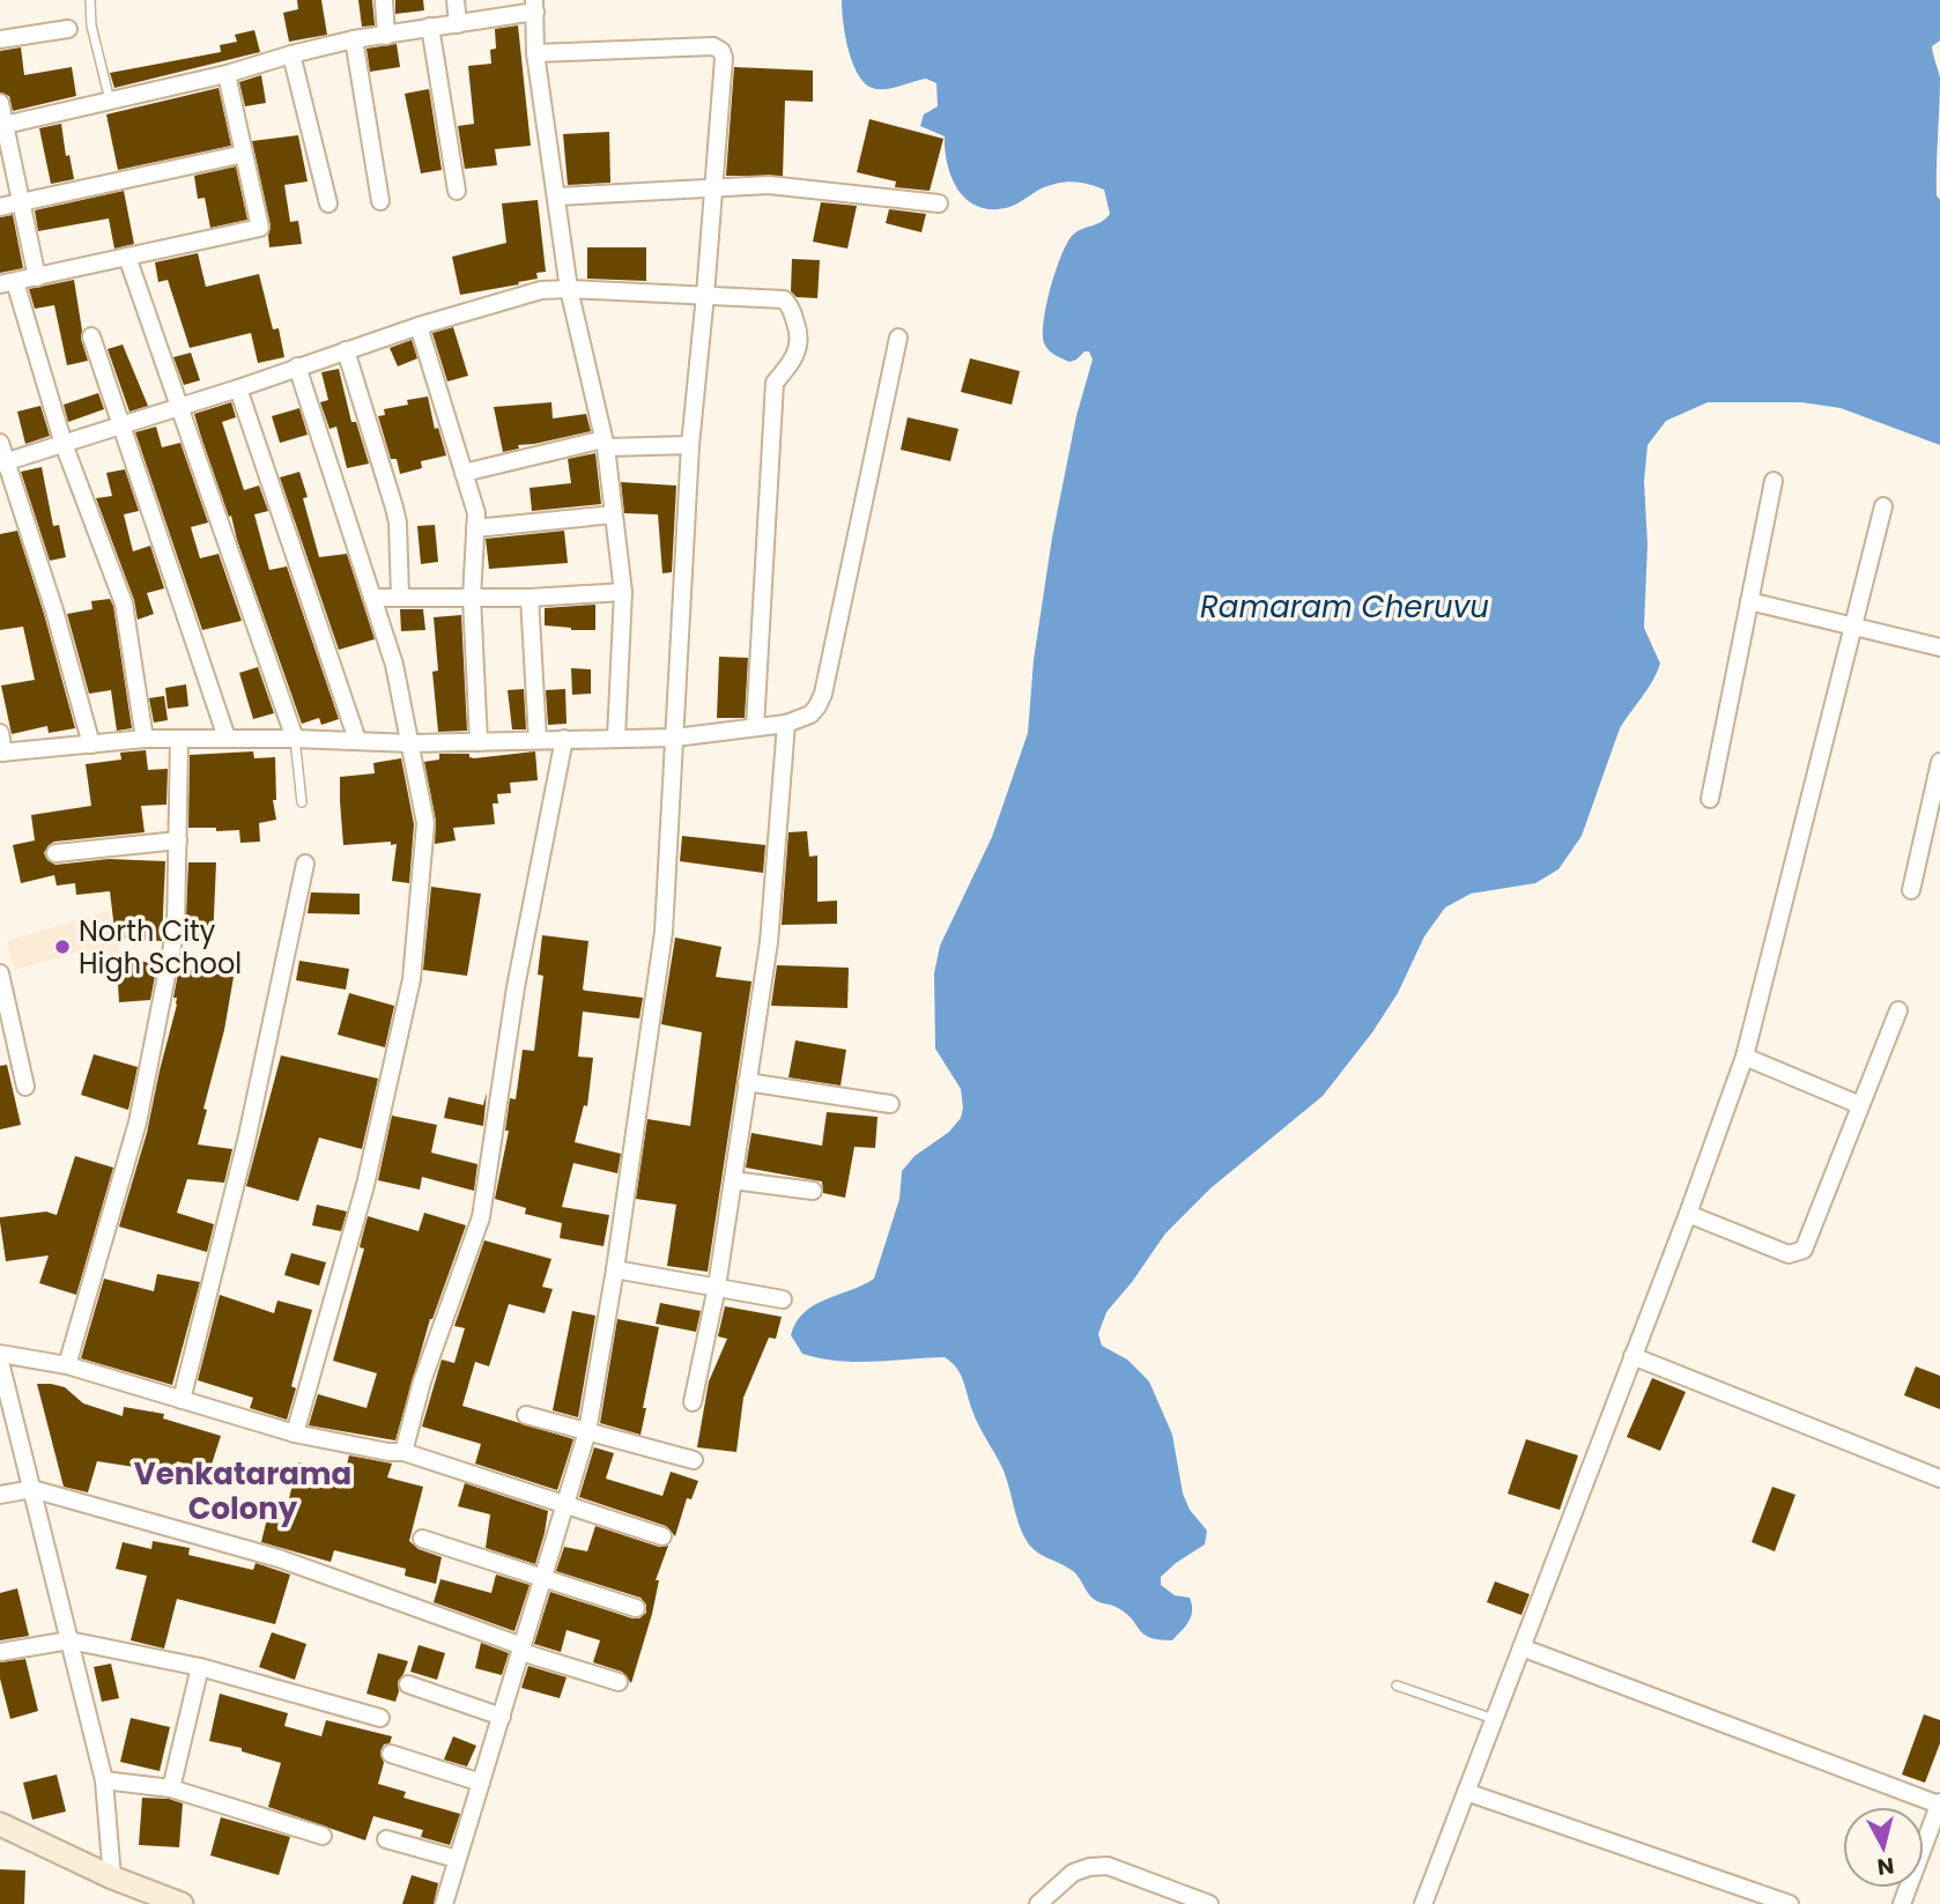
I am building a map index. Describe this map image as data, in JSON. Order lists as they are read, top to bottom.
{
  "districts": ["Venkatarama Colony"],
  "water": ["Ramaram Cheruvu"],
  "places": ["North City High School"],
  "north": "bottom"
}
